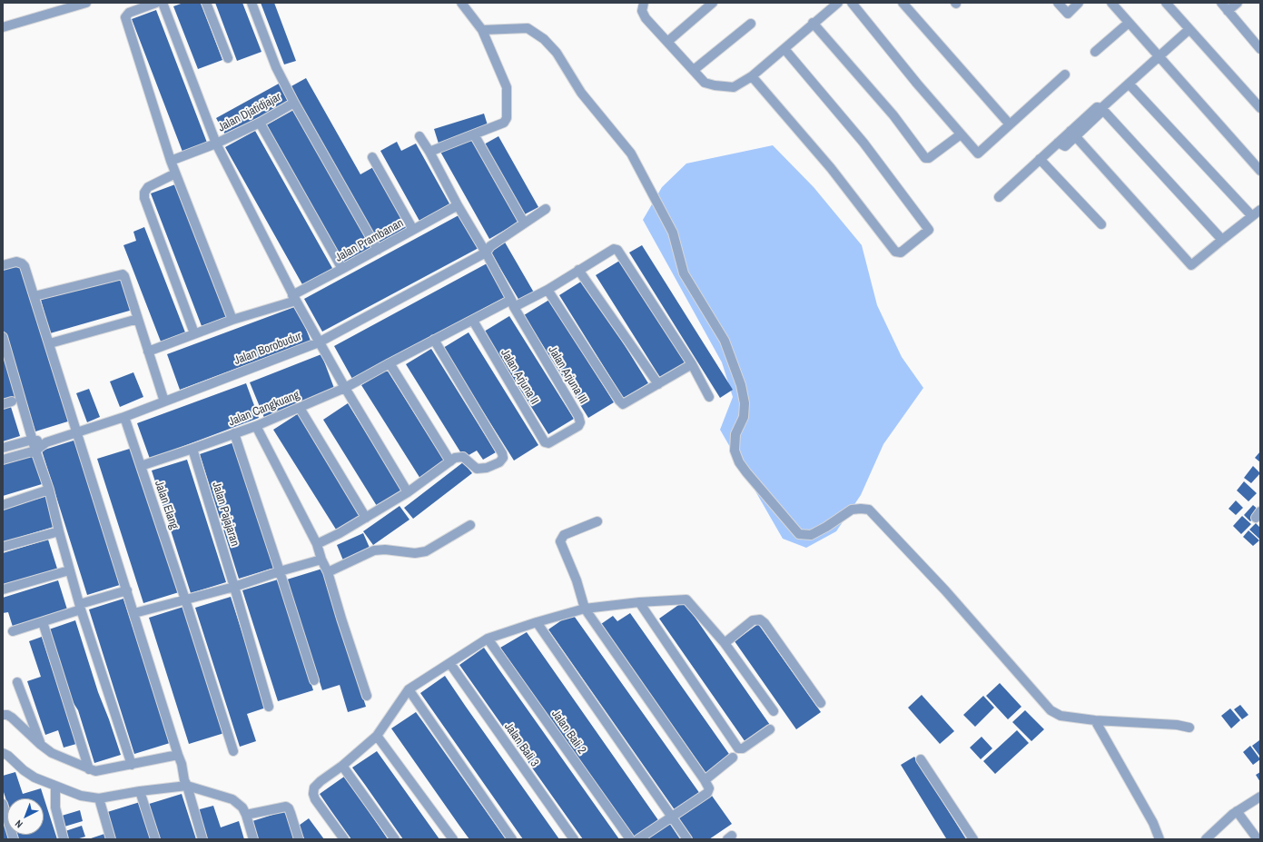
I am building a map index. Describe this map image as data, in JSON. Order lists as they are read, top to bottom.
{
  "streets": {
    "street": [
      "Jalan Djatidjajar",
      "Jalan Prambanan",
      "Jalan Borobudur",
      "Jalan Arjuna III",
      "Jalan Arjuna II",
      "Jalan Cangkuang",
      "Jalan Elang",
      "Jalan Pajajaran",
      "Jalan Bali 2",
      "Jalan Bali 3"
    ]
  },
  "crossings": [
    ["Jalan Borobudur", "Jalan Elang"],
    ["Jalan Arjuna III", "Jalan Arjuna II"],
    ["Jalan Arjuna III", "Jalan Cangkuang"],
    ["Jalan Arjuna II", "Jalan Cangkuang"],
    ["Jalan Cangkuang", "Jalan Elang"],
    ["Jalan Cangkuang", "Jalan Pajajaran"]
  ],
  "north": "bottom left"
}
